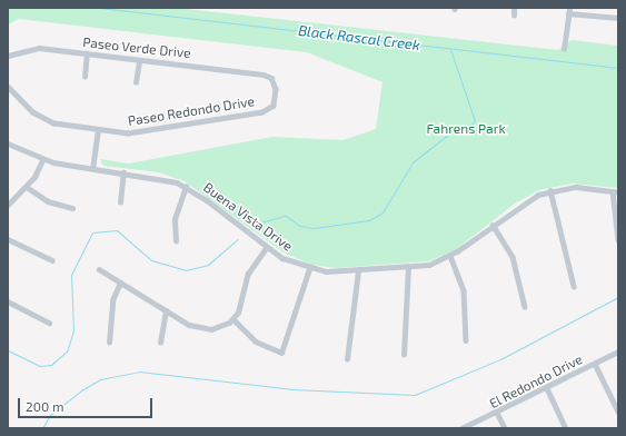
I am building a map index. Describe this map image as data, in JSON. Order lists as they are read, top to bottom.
{
  "streets": {
    "street": [
      "Paseo Verde Drive",
      "Paseo Redondo Drive",
      "Buena Vista Drive",
      "El Redondo Drive"
    ]
  },
  "crossings": [
    ["Paseo Verde Drive", "Paseo Redondo Drive"]
  ],
  "water": ["Black Rascal Creek"],
  "parks": ["Fahrens Park"],
  "scale_bar": "200 m"
}
